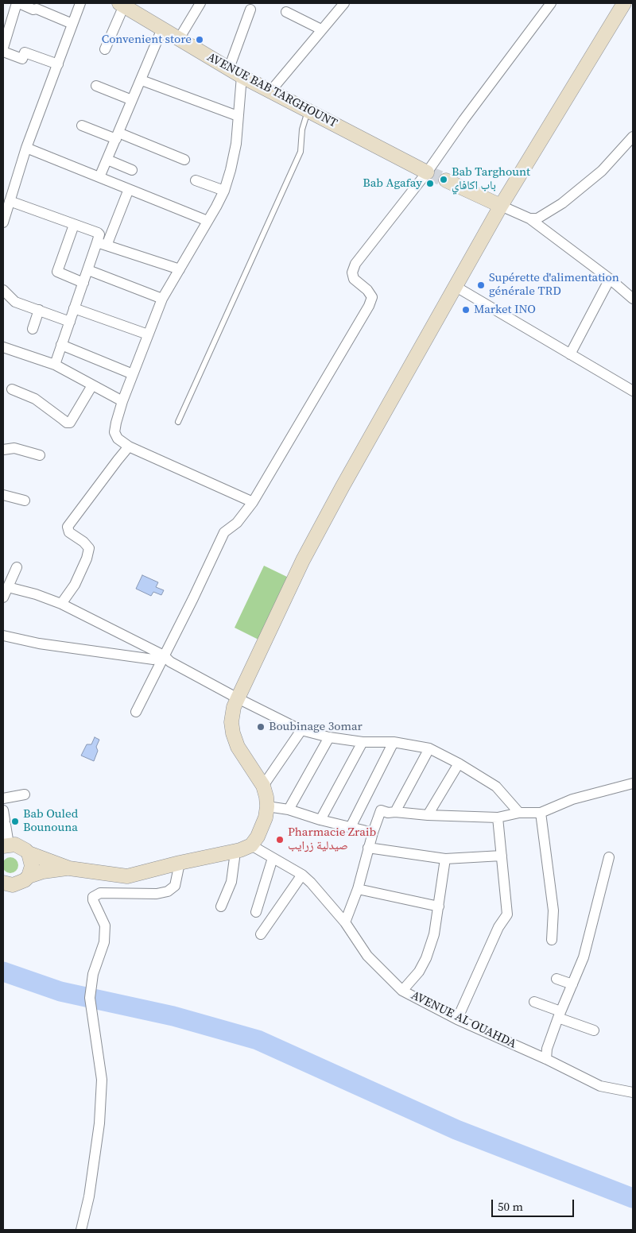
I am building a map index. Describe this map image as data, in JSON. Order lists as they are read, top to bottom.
{
  "streets": {
    "street": ["AVENUE BAB TARGHOUNT", "AVENUE AL OUAHDA"]
  },
  "places": [
    "Convenient store",
    "Bab Targhount باب اكافاي",
    "Bab Agafay",
    "Supérette d'alimentation générale TRD",
    "Market INO",
    "Boubinage 3omar",
    "Bab Ouled Bounouna",
    "Pharmacie Zraib صيدلية زرايب"
  ],
  "scale_bar": "50 m"
}
